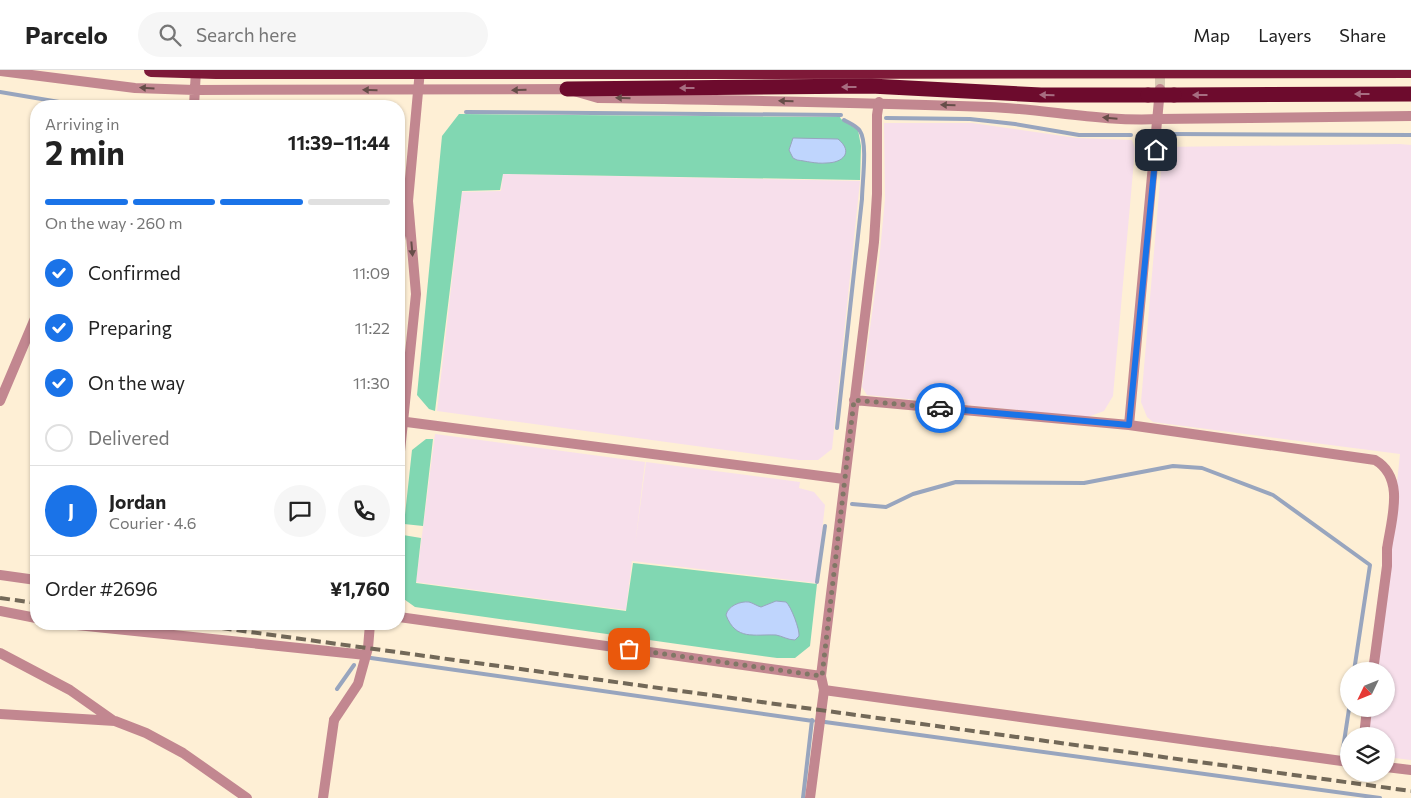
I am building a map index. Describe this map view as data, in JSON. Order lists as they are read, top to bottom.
{
  "north": "bottom left",
  "page": {
    "header": "Parcelo",
    "search": "Search here",
    "nav": ["Map", "Layers", "Share"],
    "heading": ["2 min", "Arriving in", "11:39–11:44"],
    "panel": [
      "Jordan",
      "Courier · 4.6",
      "Order #2696",
      "¥1,760"
    ],
    "bar": "On the way · 260 m",
    "list": [
      ["Confirmed", "11:09"],
      ["Preparing", "11:22"],
      ["On the way", "11:30"],
      "Delivered"
    ],
    "round": "J"
  }
}
